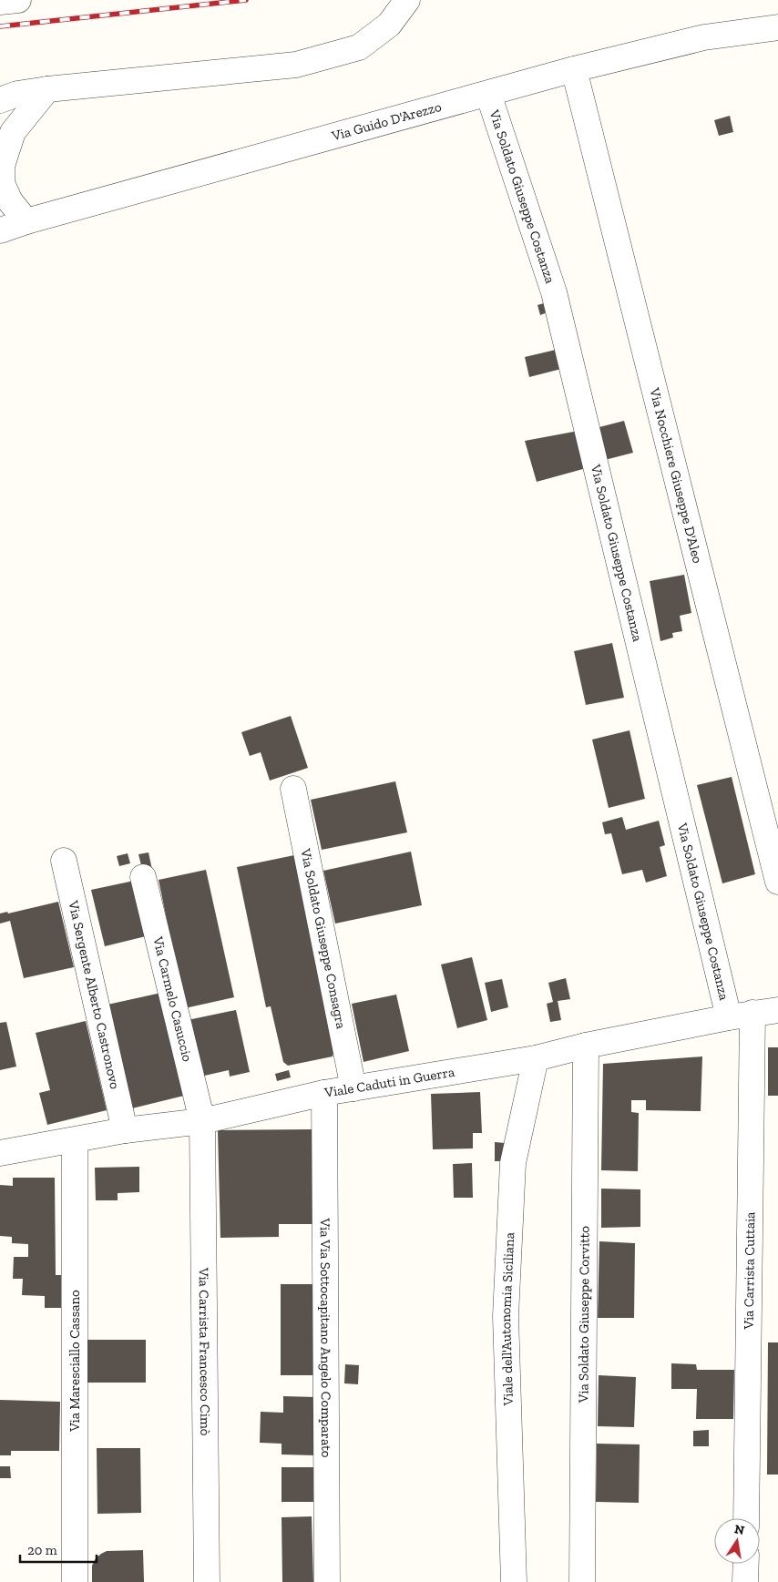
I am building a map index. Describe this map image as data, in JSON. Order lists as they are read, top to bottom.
{
  "streets": {
    "street": [
      "Via Guido D'Arezzo",
      "Via Soldato Giuseppe Costanza",
      "Via Nocchiere Giuseppe D'Aleo",
      "Via Soldato Giuseppe Consagra",
      "Via Sergente Alberto Castronovo",
      "Via Carmelo Casuccio",
      "Viale Caduti in Guerra",
      "Via Carrista Cuttaia",
      "Via Soldato Giuseppe Corvitto",
      "Viale dell'Autonomia Siciliana",
      "Via Via Sottocapitano Angelo Comparato",
      "Via Carrista Francesco Cimò",
      "Via Maresciallo Cassano"
    ]
  },
  "crossings": [
    ["Via Guido D'Arezzo", "Via Soldato Giuseppe Costanza"],
    ["Via Guido D'Arezzo", "Via Nocchiere Giuseppe D'Aleo"],
    ["Via Soldato Giuseppe Costanza", "Viale Caduti in Guerra"],
    ["Via Soldato Giuseppe Consagra", "Viale Caduti in Guerra"],
    ["Via Sergente Alberto Castronovo", "Viale Caduti in Guerra"],
    ["Via Carmelo Casuccio", "Viale Caduti in Guerra"],
    ["Via Carmelo Casuccio", "Via Carrista Francesco Cimò"],
    ["Viale Caduti in Guerra", "Via Carrista Cuttaia"],
    ["Viale Caduti in Guerra", "Via Soldato Giuseppe Corvitto"],
    ["Viale Caduti in Guerra", "Viale dell'Autonomia Siciliana"],
    ["Viale Caduti in Guerra", "Via Via Sottocapitano Angelo Comparato"],
    ["Viale Caduti in Guerra", "Via Carrista Francesco Cimò"],
    ["Viale Caduti in Guerra", "Via Maresciallo Cassano"]
  ],
  "scale_bar": "20 m",
  "north": "top"
}
